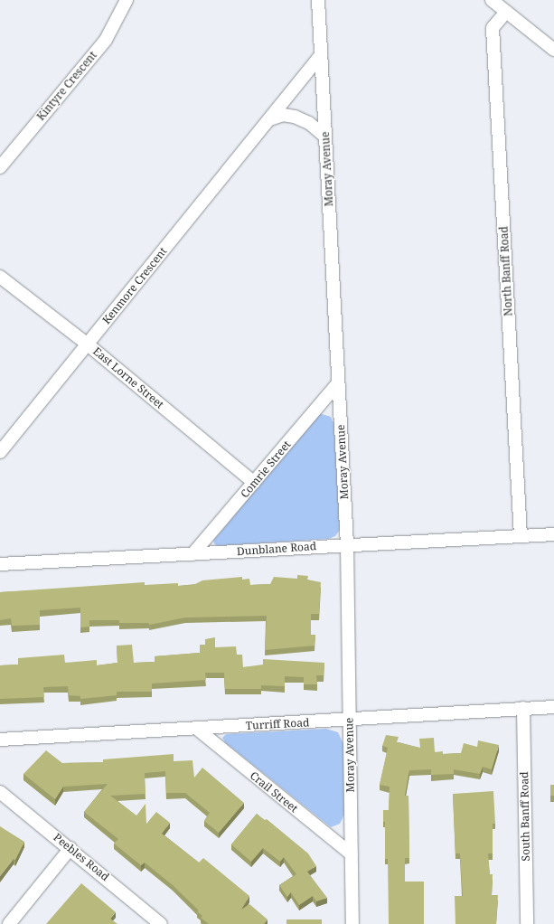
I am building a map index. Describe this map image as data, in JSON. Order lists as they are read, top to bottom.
{
  "streets": {
    "street": [
      "Kintyre Crescent",
      "Moray Avenue",
      "North Banff Road",
      "Kenmore Crescent",
      "East Lorne Street",
      "Comrie Street",
      "Dunblane Road",
      "Turriff Road",
      "Crail Street",
      "South Banff Road",
      "Peebles Road"
    ]
  },
  "crossings": [
    ["Moray Avenue", "Kenmore Crescent"],
    ["Moray Avenue", "Comrie Street"],
    ["Moray Avenue", "Dunblane Road"],
    ["Moray Avenue", "Turriff Road"],
    ["Moray Avenue", "Crail Street"],
    ["North Banff Road", "Dunblane Road"],
    ["Kenmore Crescent", "East Lorne Street"],
    ["East Lorne Street", "Comrie Street"],
    ["Comrie Street", "Dunblane Road"],
    ["Turriff Road", "Crail Street"],
    ["Turriff Road", "South Banff Road"]
  ]
}
